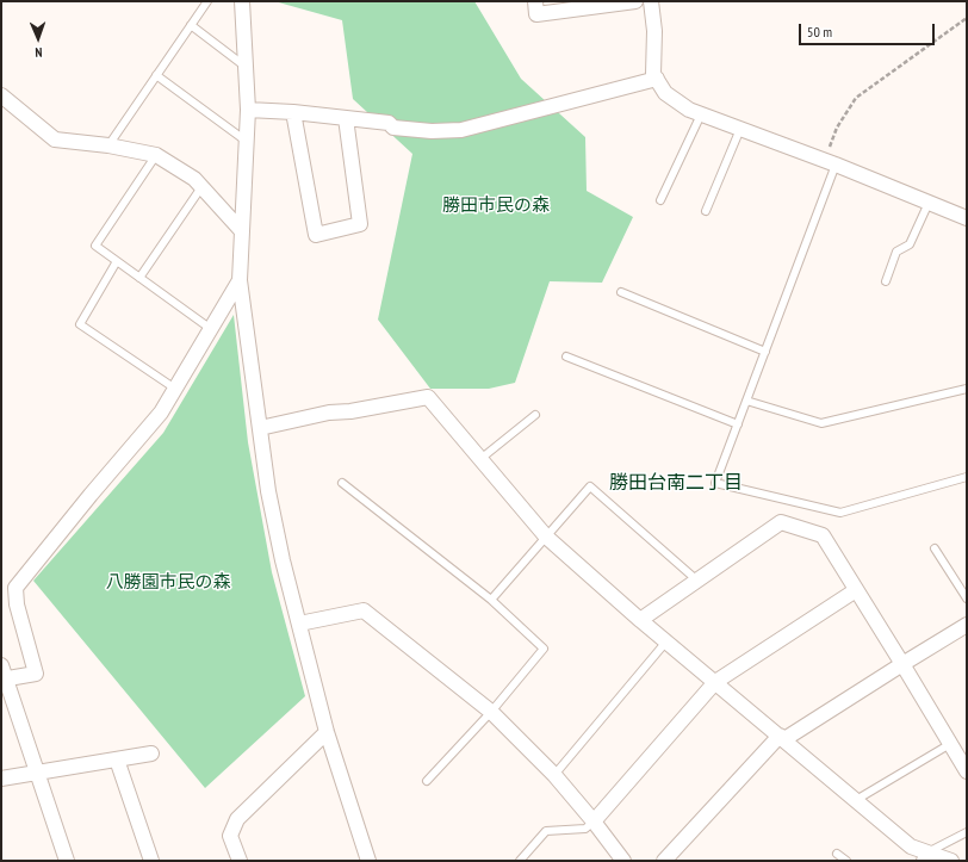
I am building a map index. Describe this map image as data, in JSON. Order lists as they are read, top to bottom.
{
  "districts": ["勝田台南二丁目"],
  "parks": ["勝田市民の森", "八勝園市民の森"],
  "scale_bar": "50 m",
  "north": "bottom"
}
